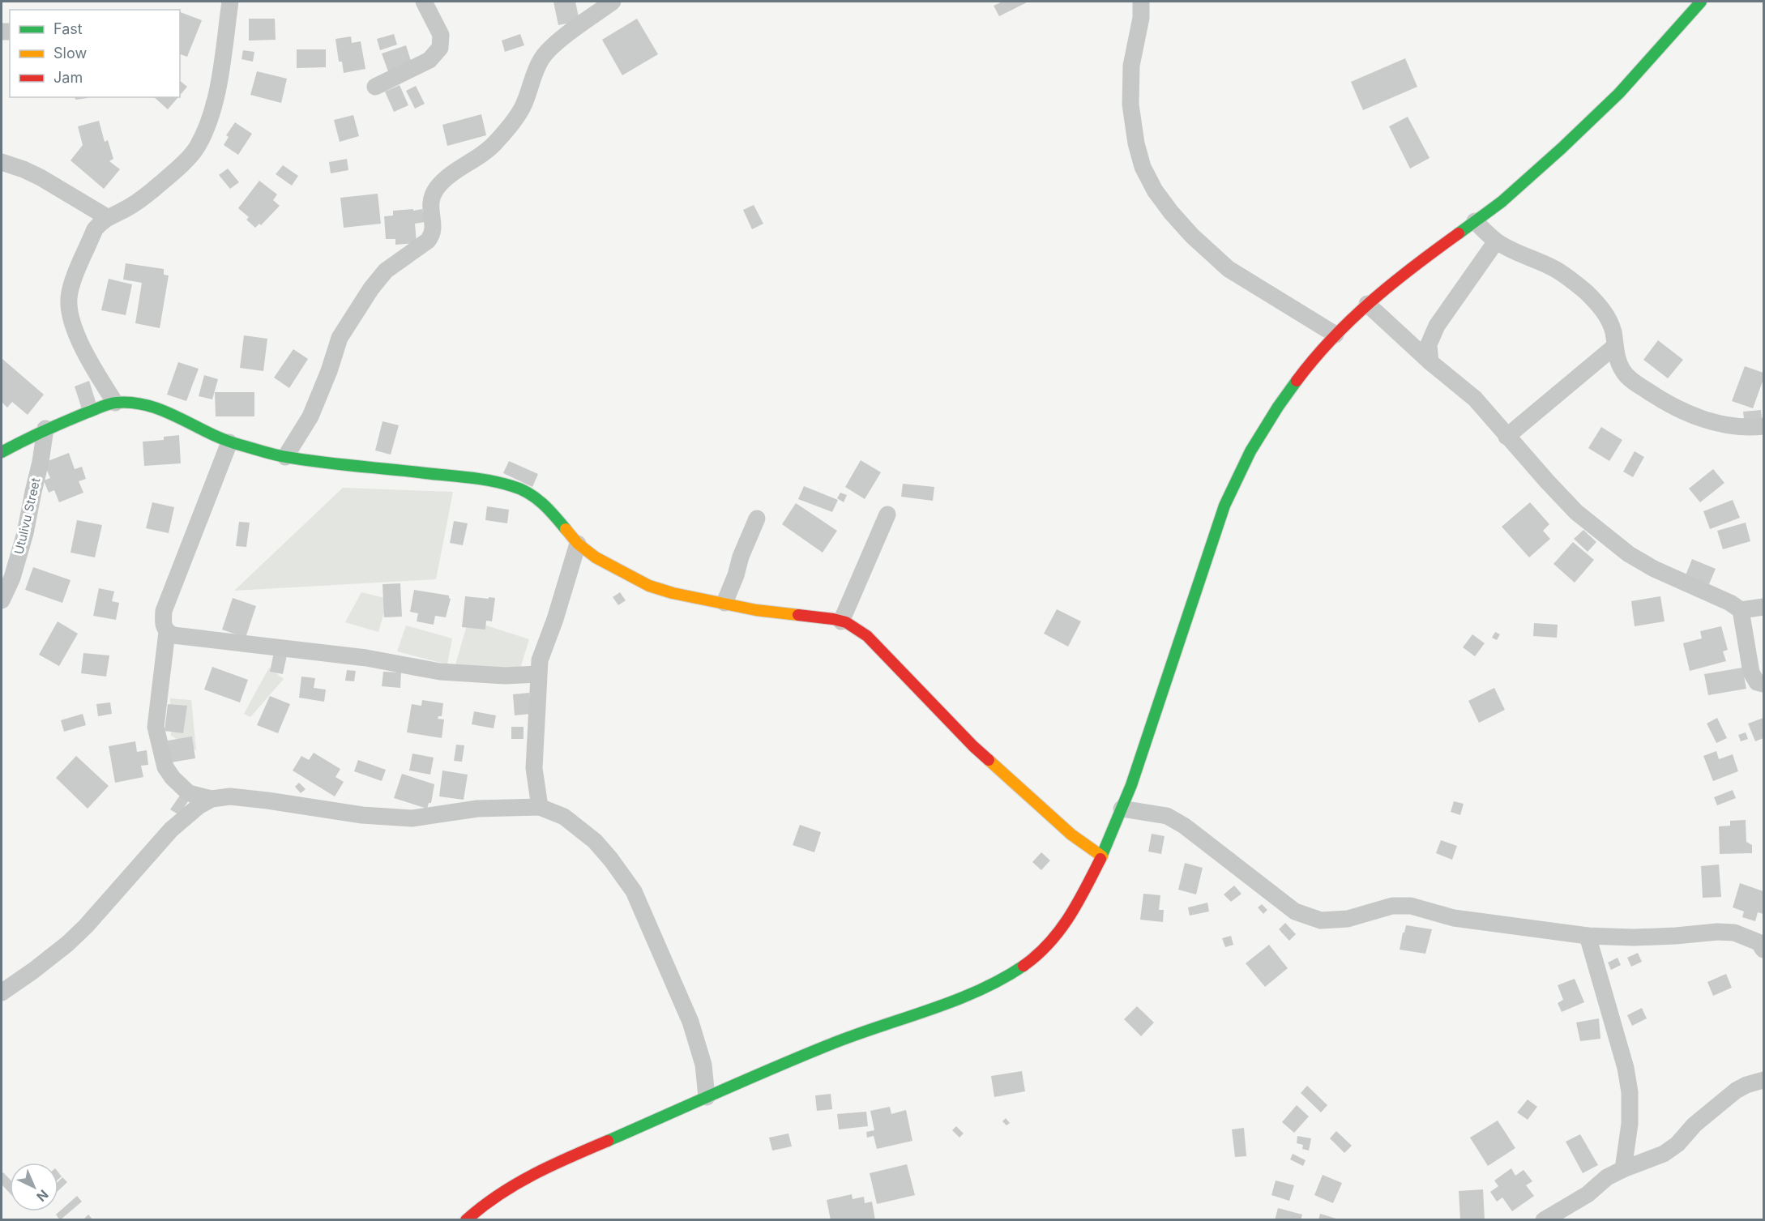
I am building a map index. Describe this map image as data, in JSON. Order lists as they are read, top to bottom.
{
  "streets": {
    "street": ["Utulivu Street"]
  },
  "legend": ["Fast", "Slow", "Jam"],
  "north": "bottom right"
}
